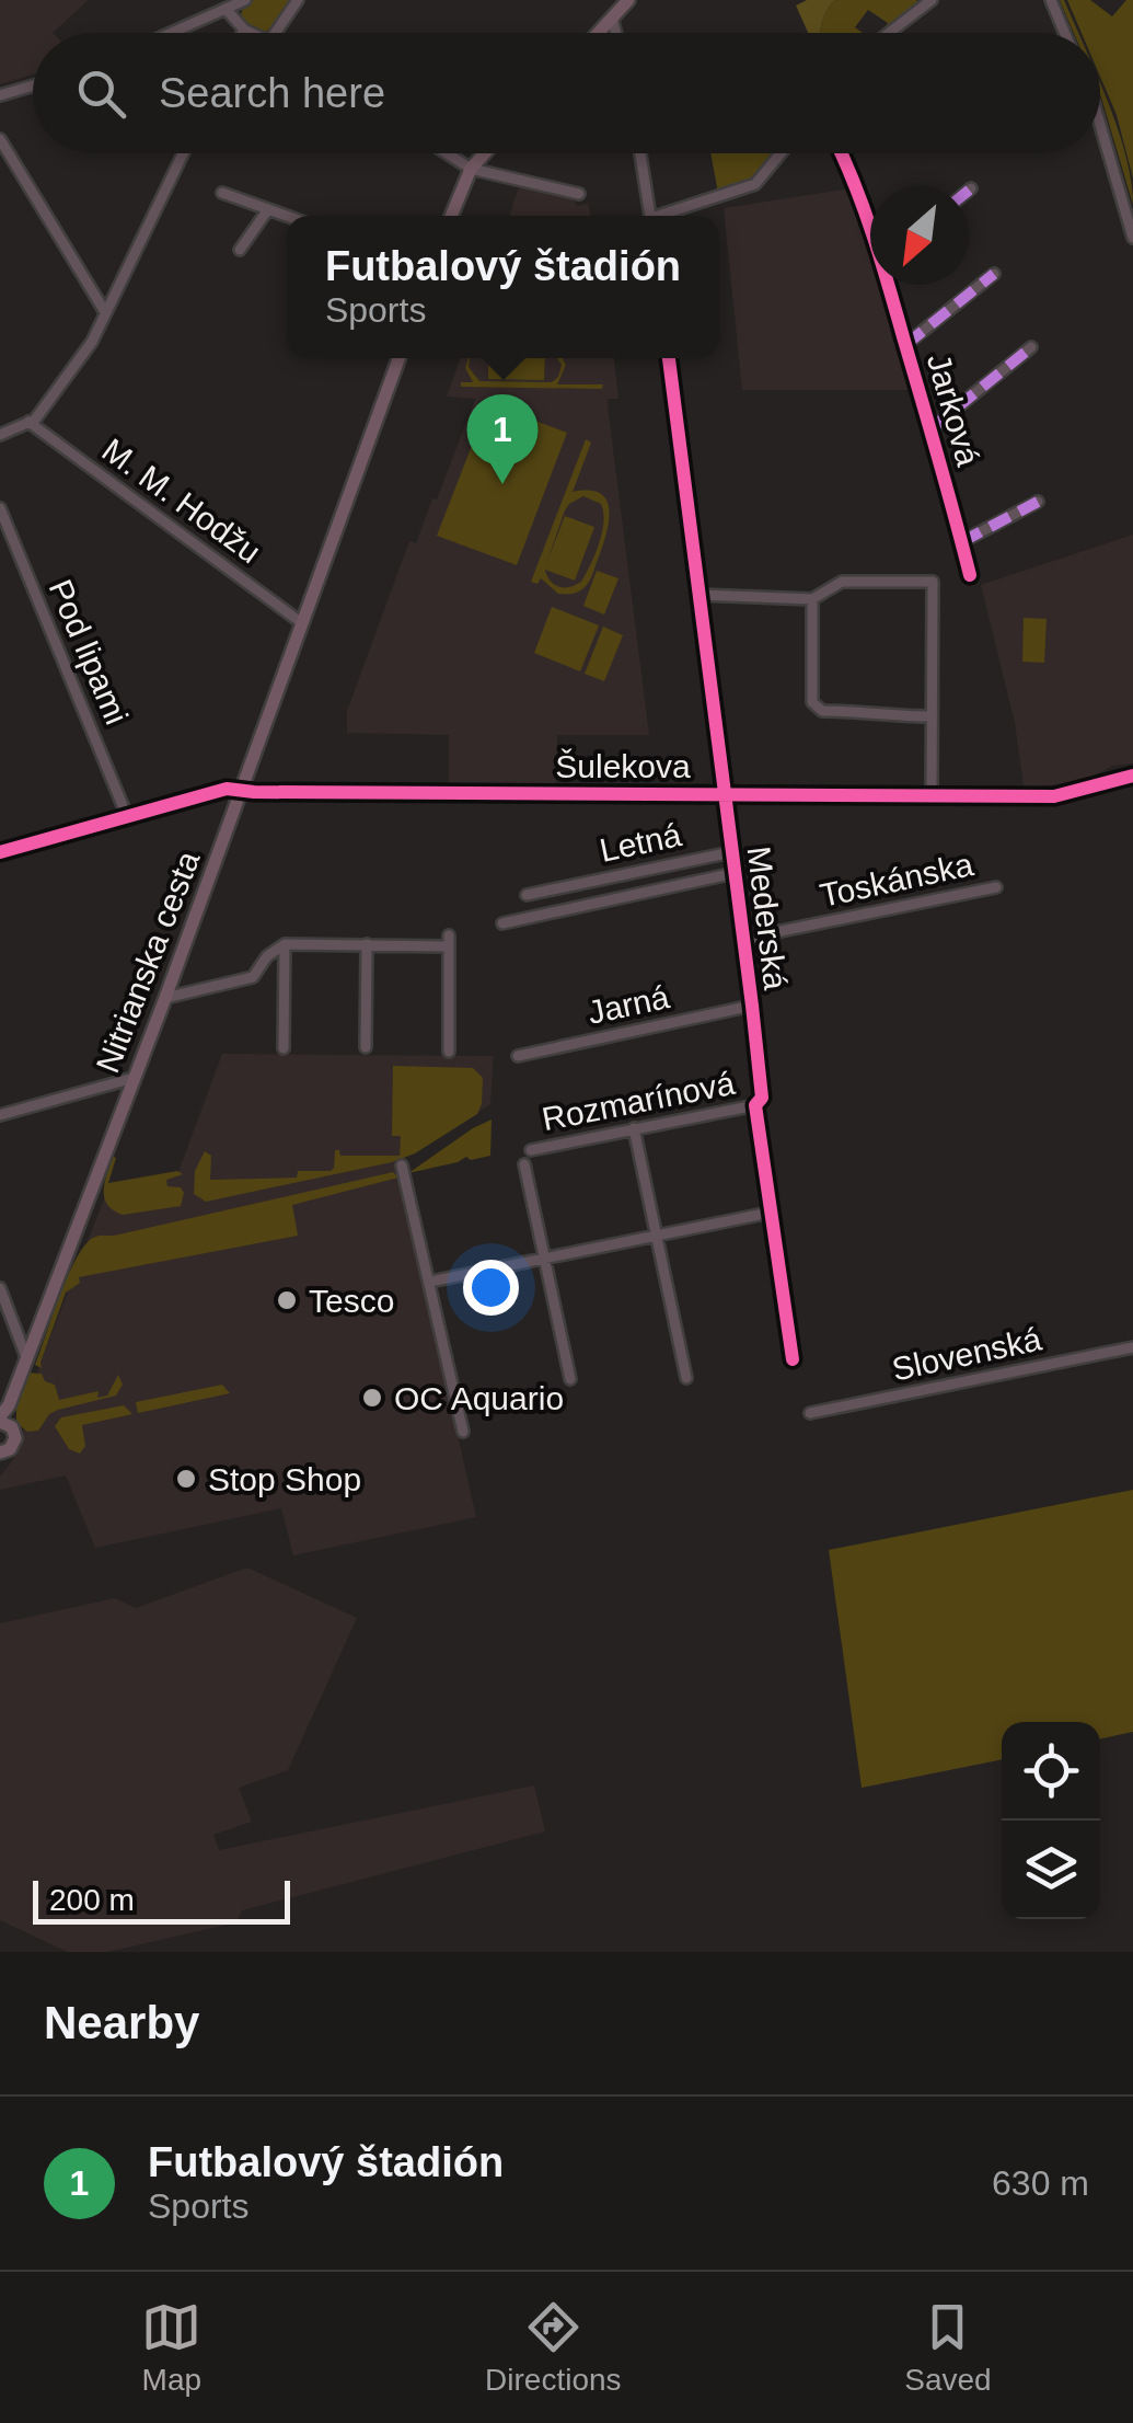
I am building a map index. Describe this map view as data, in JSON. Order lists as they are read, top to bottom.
{
  "streets": {
    "main road": ["Nitrianska cesta"],
    "street": [
      "Jarková",
      "M. M. Hodžu",
      "Pod lipami",
      "Šulekova",
      "Letná",
      "Toskánska",
      "Mederská",
      "Jarná",
      "Rozmarínová",
      "Slovenská"
    ]
  },
  "crossings": [
    ["M. M. Hodžu", "Nitrianska cesta"],
    ["Pod lipami", "Šulekova"],
    ["Šulekova", "Mederská"],
    ["Šulekova", "Nitrianska cesta"],
    ["Letná", "Mederská"],
    ["Toskánska", "Mederská"],
    ["Mederská", "Jarná"],
    ["Mederská", "Rozmarínová"]
  ],
  "places": ["Tesco", "OC Aquario", "Stop Shop"],
  "scale_bar": "200 m",
  "north": "bottom left",
  "page": {
    "search": "Search here",
    "popup": ["Futbalový štadión", "Sports"],
    "pins": "1",
    "scale": "200 m",
    "heading": "Nearby",
    "list": [
      {
        "mark": "1",
        "name": "Futbalový štadión",
        "note": "Sports",
        "value": "630 m"
      }
    ],
    "nav": ["Map", "Directions", "Saved"]
  }
}
